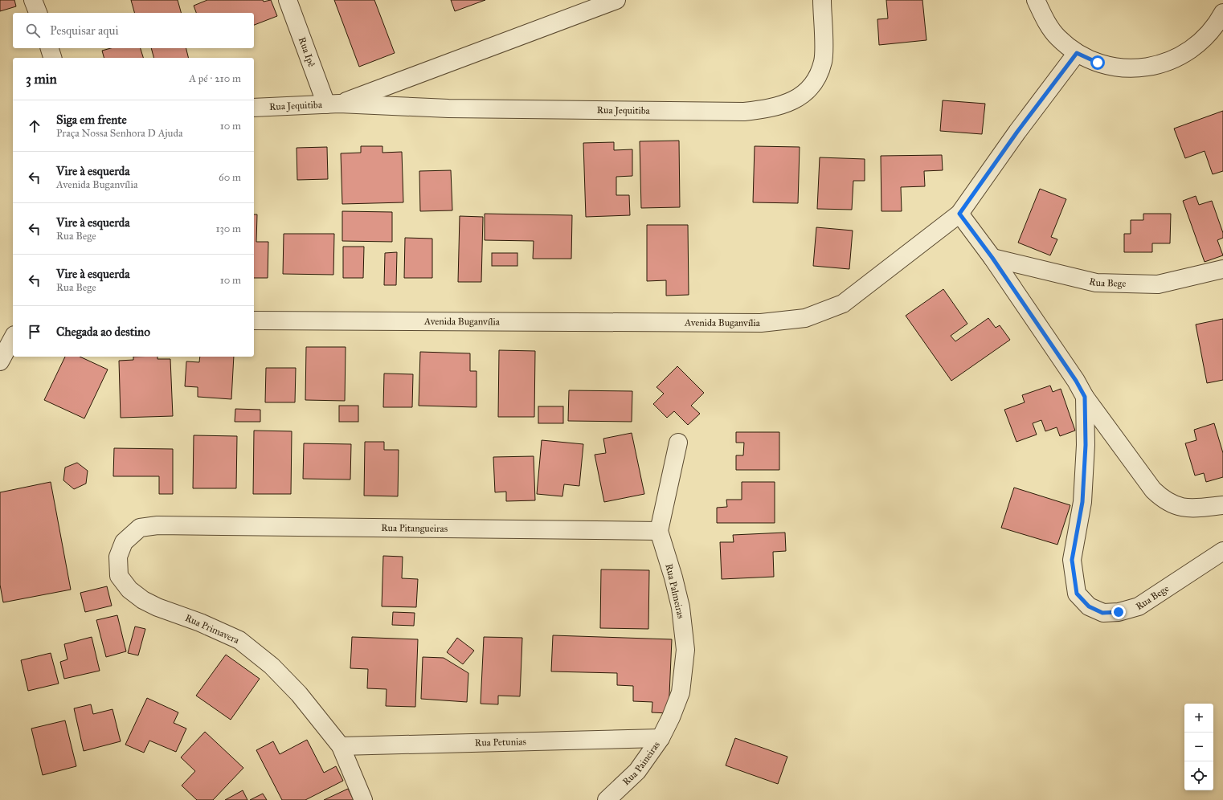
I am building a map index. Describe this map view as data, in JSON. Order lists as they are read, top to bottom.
{
  "streets": {
    "street": [
      "Rua Ipê",
      "Rua Jequitiba",
      "Rua Bege",
      "Avenida Buganvília",
      "Rua Pitangueiras",
      "Rua Palmeiras",
      "Rua Primavera",
      "Rua Petunias",
      "Rua Paineiras"
    ]
  },
  "crossings": [
    ["Rua Ipê", "Rua Jequitiba"],
    ["Rua Bege", "Avenida Buganvília"],
    ["Rua Pitangueiras", "Rua Palmeiras"],
    ["Rua Pitangueiras", "Rua Primavera"],
    ["Rua Palmeiras", "Rua Petunias"],
    ["Rua Palmeiras", "Rua Paineiras"],
    ["Rua Primavera", "Rua Petunias"],
    ["Rua Petunias", "Rua Paineiras"]
  ],
  "page": {
    "search": "Pesquisar aqui",
    "heading": ["3 min", "A pé · 210 m"],
    "list": [
      ["Siga em frente", "Praça Nossa Senhora D Ajuda", "10 m"],
      ["Vire à esquerda", "Avenida Buganvília", "60 m"],
      ["Vire à esquerda", "Rua Bege", "130 m"],
      ["Vire à esquerda", "Rua Bege", "10 m"],
      "Chegada ao destino"
    ],
    "map_buttons": ["+", "−"]
  }
}
